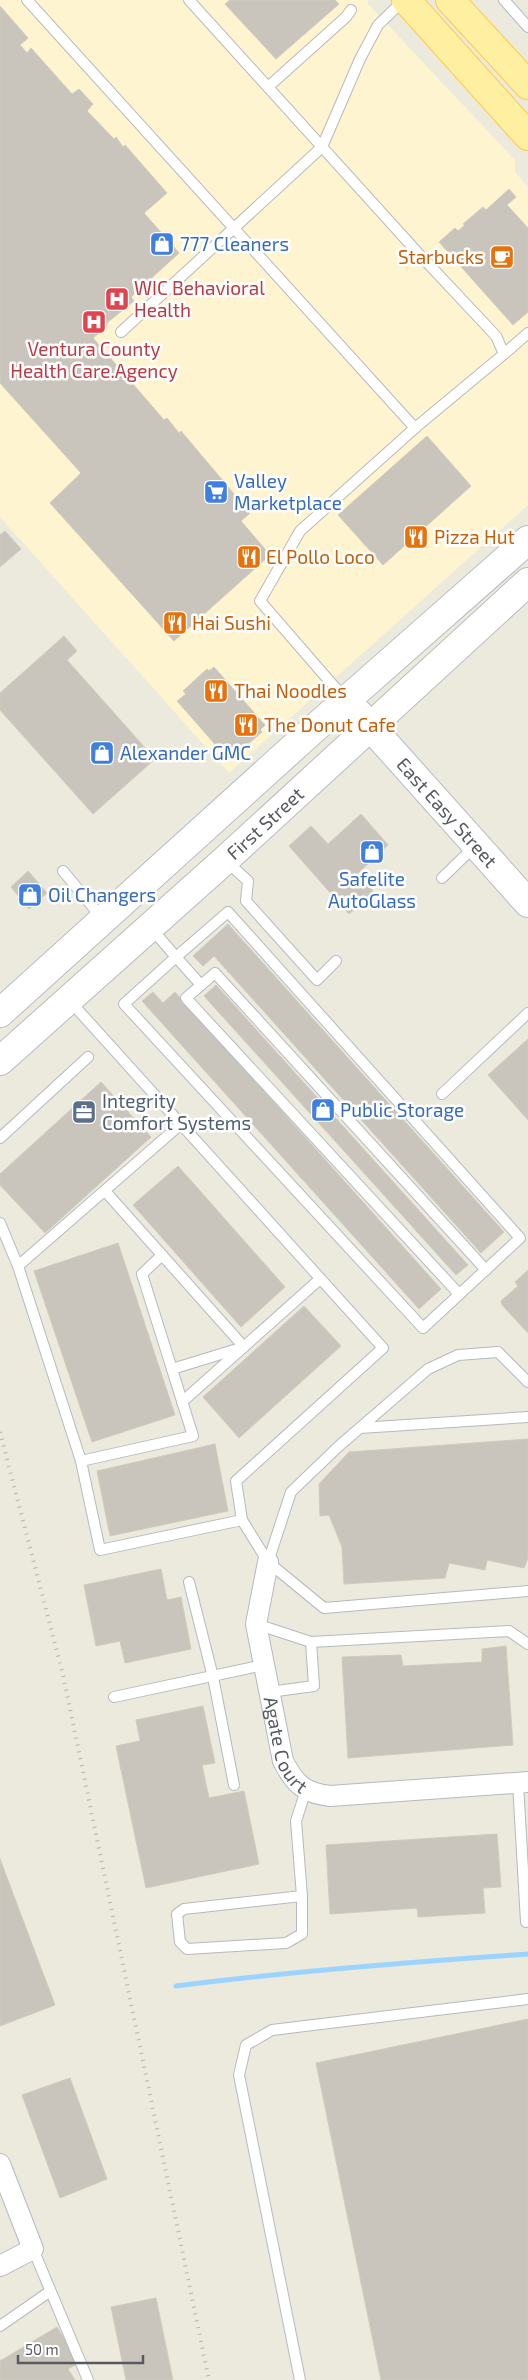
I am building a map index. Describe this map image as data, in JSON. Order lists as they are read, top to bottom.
{
  "streets": {
    "main road": ["East Easy Street", "First Street"],
    "street": ["Agate Court"]
  },
  "crossings": [
    ["East Easy Street", "First Street"]
  ],
  "places": {
    "shop": [
      "777 Cleaners",
      "Alexander GMC",
      "Safelite AutoGlass",
      "Oil Changers",
      "Public Storage"
    ],
    "cafe": ["Starbucks"],
    "hospital": ["WIC Behavioral Health", "Ventura County Health Care.Agency"],
    "supermarket": ["Valley Marketplace"],
    "restaurant": [
      "Pizza Hut",
      "El Pollo Loco",
      "Hai Sushi",
      "Thai Noodles",
      "The Donut Cafe"
    ],
    "office": ["Integrity Comfort Systems"]
  },
  "scale_bar": "50 m"
}
